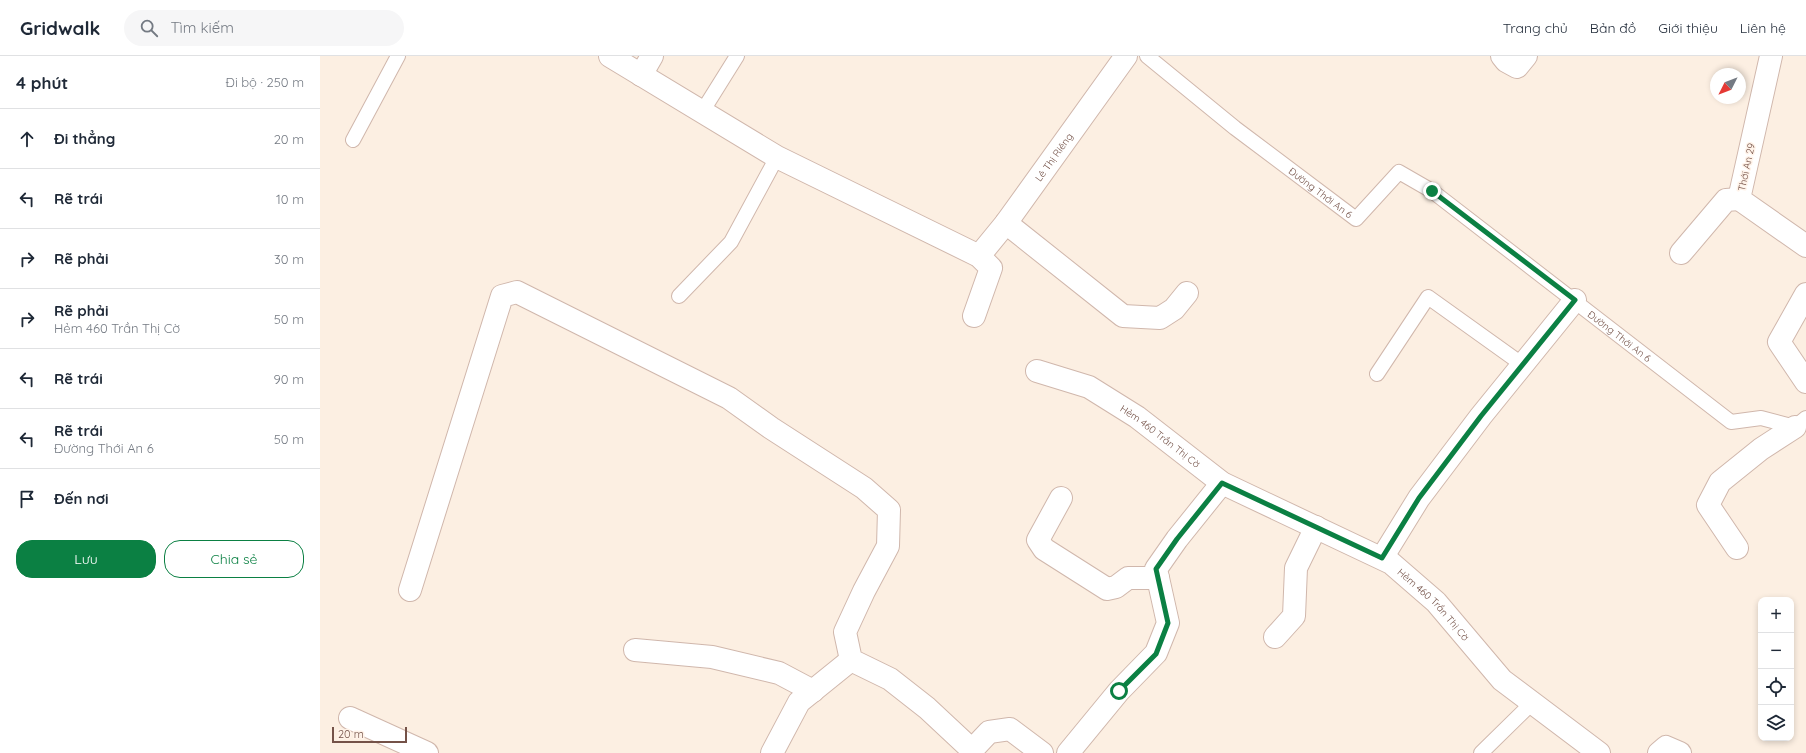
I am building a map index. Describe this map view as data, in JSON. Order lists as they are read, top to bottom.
{
  "streets": {
    "street": ["Lê Thị Riêng", "Thới An 29", "Hẻm 460 Trần Thị Cờ"],
    "lane": ["Đường Thới An 6"]
  },
  "scale_bar": "20 m",
  "north": "bottom left",
  "page": {
    "header": "Gridwalk",
    "search": "Tìm kiếm",
    "nav": [
      "Trang chủ",
      "Bản đồ",
      "Giới thiệu",
      "Liên hệ"
    ],
    "heading": ["4 phút", "Đi bộ · 250 m"],
    "list": [
      ["Đi thẳng", "20 m"],
      ["Rẽ trái", "10 m"],
      ["Rẽ phải", "30 m"],
      ["Rẽ phải", "Hẻm 460 Trần Thị Cờ", "50 m"],
      ["Rẽ trái", "90 m"],
      ["Rẽ trái", "Đường Thới An 6", "50 m"],
      "Đến nơi"
    ],
    "buttons": ["Lưu", "Chia sẻ"],
    "map_buttons": ["+", "−"],
    "scale": "20 m"
  }
}
